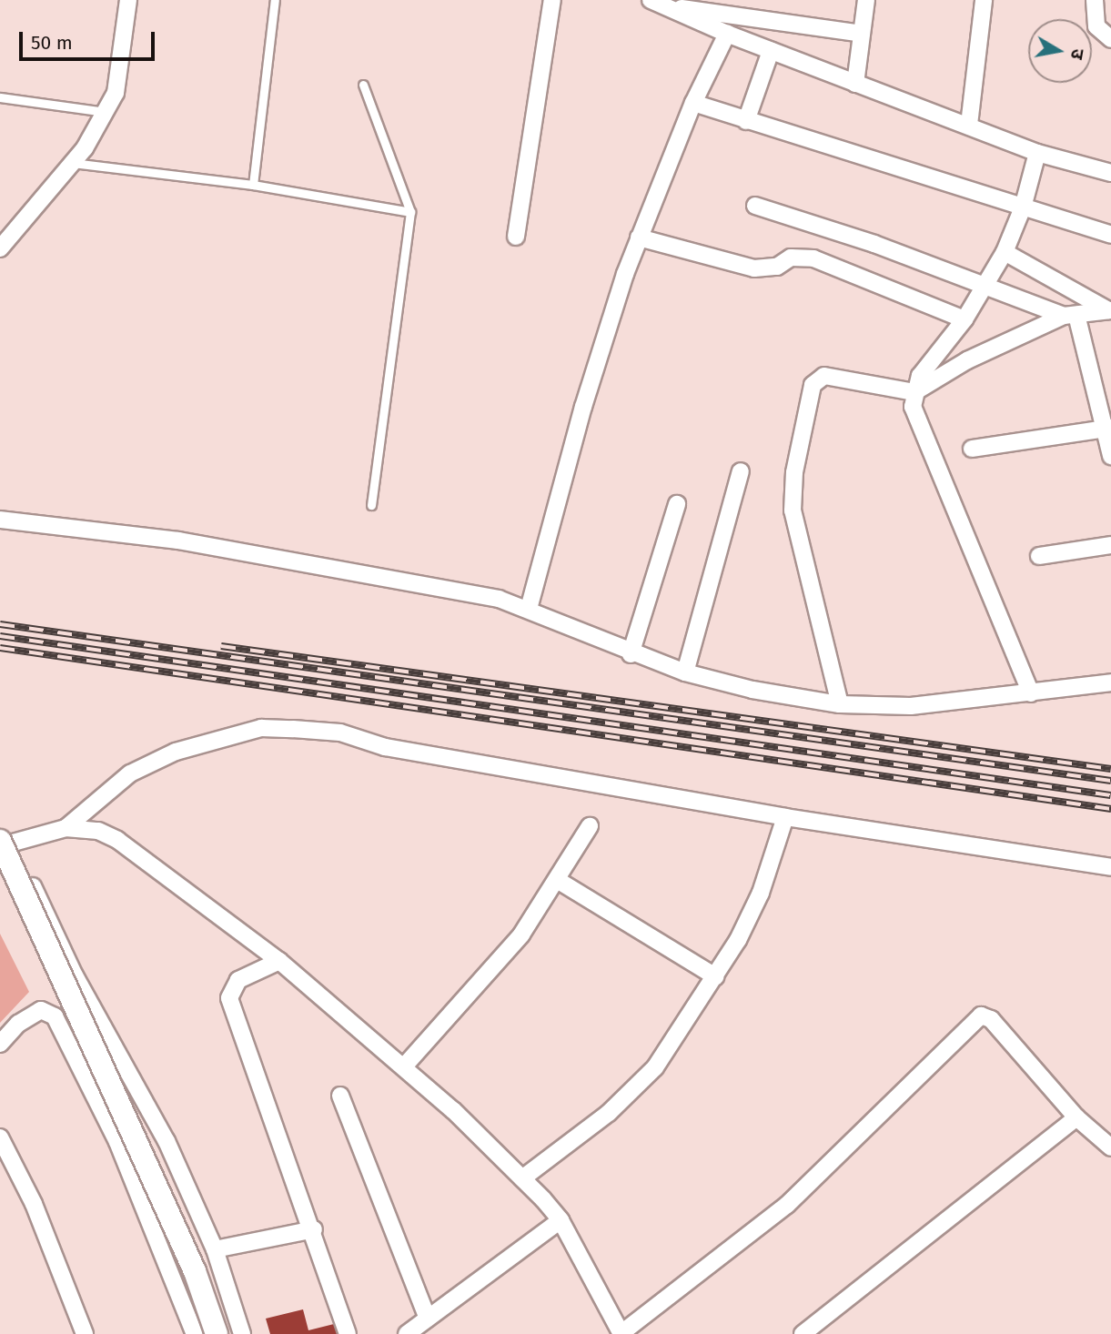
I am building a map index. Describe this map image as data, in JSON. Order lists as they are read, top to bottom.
{
  "scale_bar": "50 m",
  "north": "right"
}
